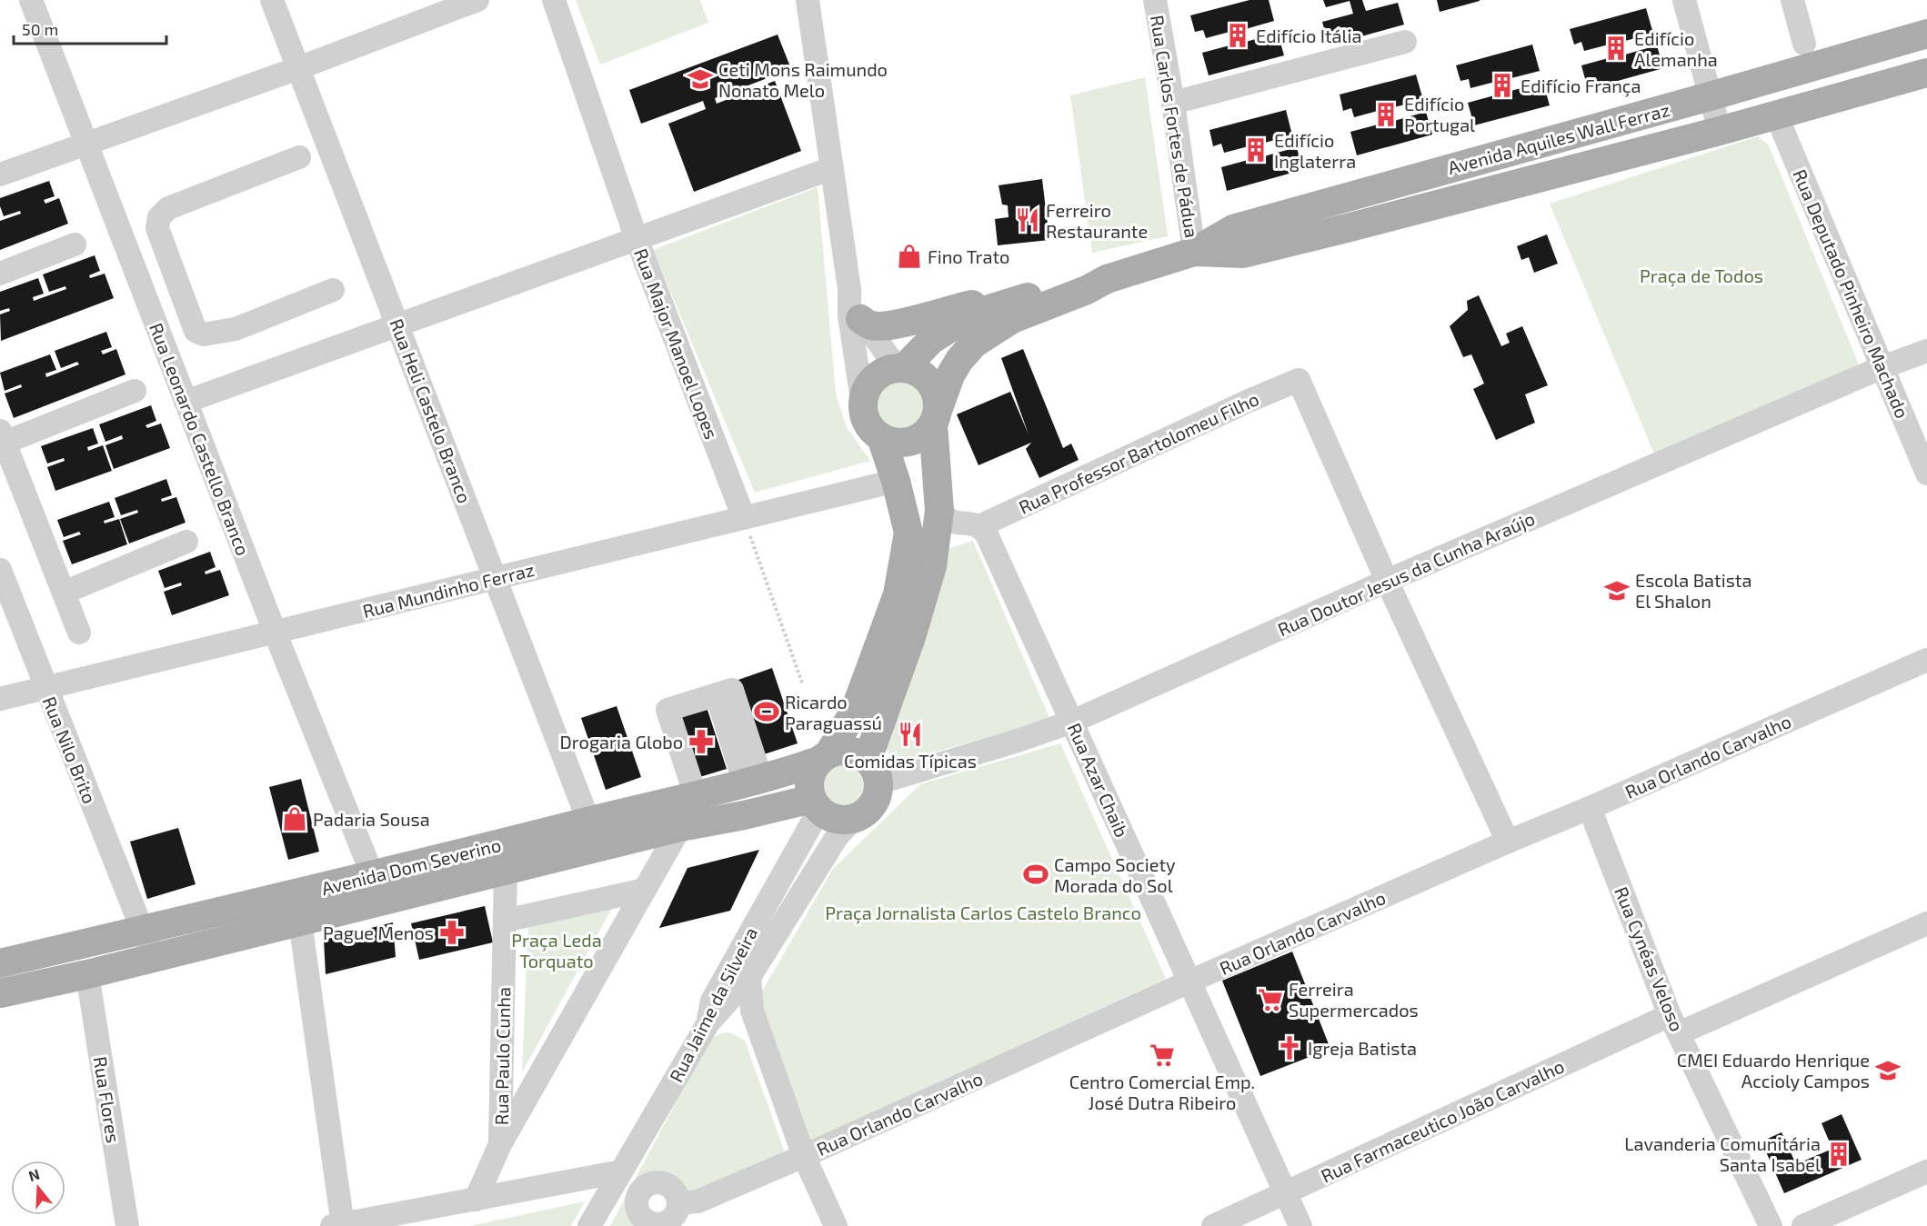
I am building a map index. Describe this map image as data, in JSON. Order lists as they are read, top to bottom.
{
  "streets": {
    "main road": ["Avenida Aquiles Wall Ferraz", "Avenida Dom Severino"],
    "street": [
      "Rua Carlos Fortes de Pádua",
      "Rua Deputado Pinheiro Machado",
      "Rua Major Manoel Lopes",
      "Rua Heli Castelo Branco",
      "Rua Leonardo Castello Branco",
      "Rua Professor Bartolomeu Filho",
      "Rua Doutor Jesus da Cunha Araújo",
      "Rua Mundinho Ferraz",
      "Rua Nilo Brito",
      "Rua Orlando Carvalho",
      "Rua Azar Chaib",
      "Rua Cynéas Veloso",
      "Rua Jaime da Silveira",
      "Rua Paulo Cunha",
      "Rua Flores",
      "Rua Farmaceutico João Carvalho"
    ]
  },
  "crossings": [
    ["Rua Carlos Fortes de Pádua", "Avenida Aquiles Wall Ferraz"],
    ["Avenida Aquiles Wall Ferraz", "Rua Deputado Pinheiro Machado"],
    ["Rua Deputado Pinheiro Machado", "Rua Doutor Jesus da Cunha Araújo"],
    ["Rua Major Manoel Lopes", "Rua Mundinho Ferraz"],
    ["Rua Heli Castelo Branco", "Rua Mundinho Ferraz"],
    ["Rua Heli Castelo Branco", "Avenida Dom Severino"],
    ["Rua Leonardo Castello Branco", "Rua Mundinho Ferraz"],
    ["Rua Leonardo Castello Branco", "Avenida Dom Severino"],
    ["Rua Professor Bartolomeu Filho", "Rua Doutor Jesus da Cunha Araújo"],
    ["Rua Professor Bartolomeu Filho", "Rua Azar Chaib"],
    ["Rua Doutor Jesus da Cunha Araújo", "Rua Azar Chaib"],
    ["Rua Doutor Jesus da Cunha Araújo", "Avenida Dom Severino"],
    ["Rua Doutor Jesus da Cunha Araújo", "Rua Jaime da Silveira"],
    ["Rua Mundinho Ferraz", "Rua Nilo Brito"],
    ["Rua Nilo Brito", "Avenida Dom Severino"],
    ["Rua Orlando Carvalho", "Rua Azar Chaib"],
    ["Rua Orlando Carvalho", "Rua Cynéas Veloso"],
    ["Rua Azar Chaib", "Rua Farmaceutico João Carvalho"],
    ["Avenida Dom Severino", "Rua Jaime da Silveira"],
    ["Avenida Dom Severino", "Rua Paulo Cunha"],
    ["Avenida Dom Severino", "Rua Flores"],
    ["Rua Cynéas Veloso", "Rua Farmaceutico João Carvalho"]
  ],
  "parks": ["Praça de Todos", "Praça Jornalista Carlos Castelo Branco", "Praça Leda Torquato"],
  "places": {
    "building": [
      "Edifício Itália",
      "Edifício Alemanha",
      "Edifício França",
      "Edifício Portugal",
      "Edifício Inglaterra",
      "Lavanderia Comunitária Santa Isabel"
    ],
    "school or university": ["Ceti Mons Raimundo Nonato Melo", "Escola Batista El Shalon", "CMEI Eduardo Henrique Accioly Campos"],
    "restaurant": ["Ferreiro Restaurante", "Comidas Típicas"],
    "shop": ["Fino Trato", "Padaria Sousa"],
    "sports": ["Ricardo Paraguassú", "Campo Society Morada do Sol"],
    "pharmacy": ["Drogaria Globo", "Pague Menos"],
    "supermarket": ["Ferreira Supermercados", "Centro Comercial Emp. José Dutra Ribeiro"],
    "church": ["Igreja Batista"]
  },
  "scale_bar": "50 m",
  "north": "top"
}
